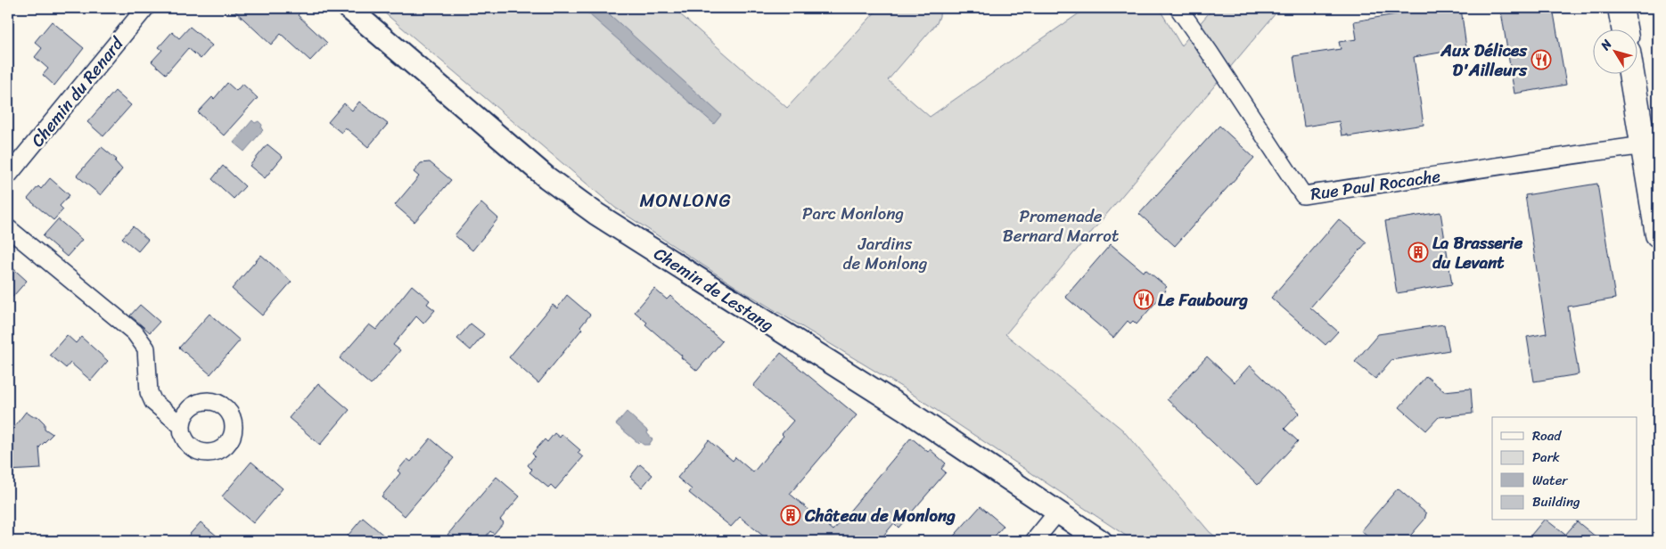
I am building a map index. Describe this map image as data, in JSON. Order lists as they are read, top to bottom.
{
  "streets": {
    "street": ["Chemin du Renard", "Rue Paul Rocache", "Chemin de Lestang"]
  },
  "districts": ["MONLONG"],
  "parks": ["Parc Monlong", "Promenade Bernard Marrot", "Jardins de Monlong"],
  "places": {
    "restaurant": ["Aux Délices D'Ailleurs", "Le Faubourg"],
    "building": ["La Brasserie du Levant", "Château de Monlong"]
  },
  "legend": [
    "Road",
    "Park",
    "Water",
    "Building"
  ],
  "north": "top left"
}
